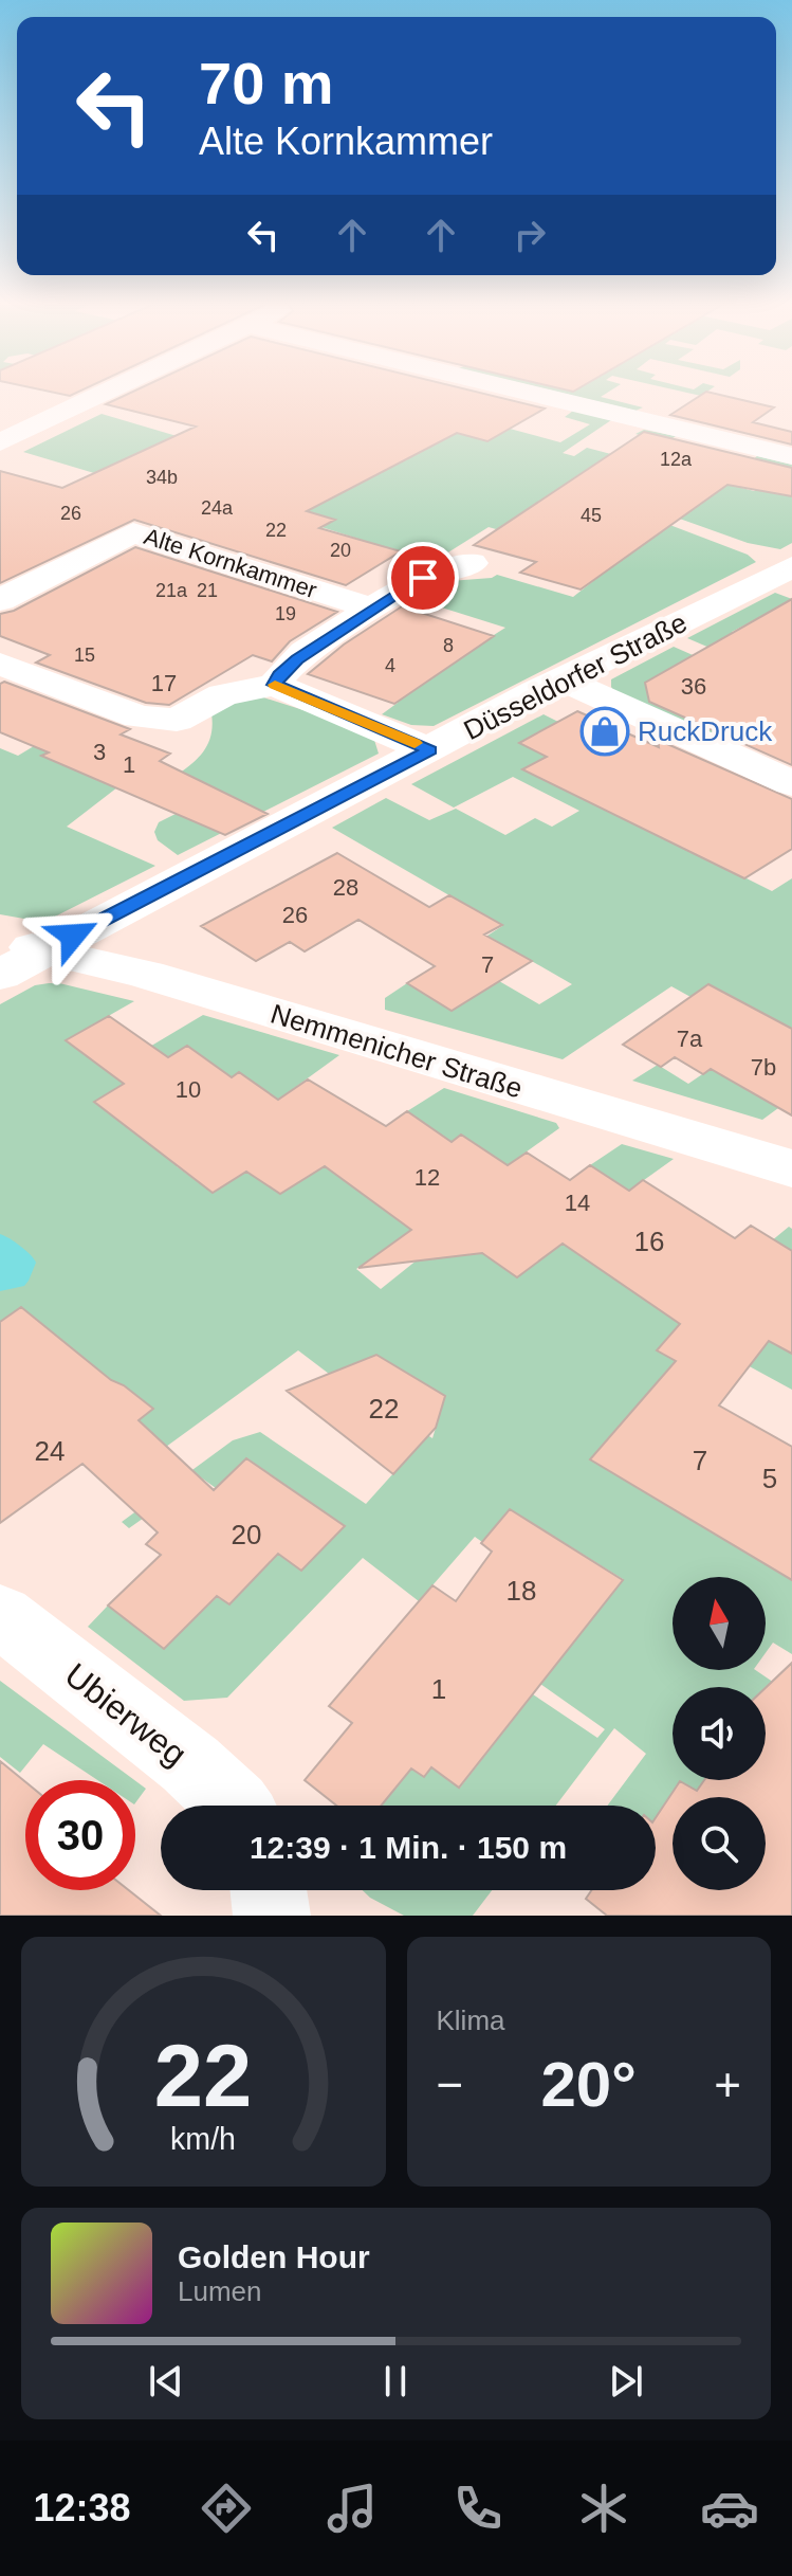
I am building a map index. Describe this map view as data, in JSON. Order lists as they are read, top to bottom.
{
  "streets": {
    "street": [
      "Alte Kornkammer",
      "Düsseldorfer Straße",
      "Nemmenicher Straße",
      "Ubierweg"
    ]
  },
  "crossings": [
    ["Düsseldorfer Straße", "Nemmenicher Straße"]
  ],
  "places": {
    "shop": ["RuckDruck"]
  },
  "house_numbers": [
    "12a",
    "34b",
    "24a",
    "26",
    "45",
    "22",
    "20",
    "21a",
    "21",
    "19",
    "8",
    "15",
    "4",
    "17",
    "36",
    "3",
    "1",
    "28",
    "26",
    "7",
    "7a",
    "7b",
    "10",
    "12",
    "14",
    "16",
    "22",
    "24",
    "7",
    "5",
    "20",
    "18",
    "1"
  ],
  "north": "top",
  "page": {
    "turn": ["70 m", "Alte Kornkammer"],
    "limit": "30",
    "trip": "12:39 · 1 Min. · 150 m",
    "tile": "Klima",
    "heat": ["−", "20°", "+"],
    "song": ["Golden Hour", "Lumen"],
    "tabs": "12:38",
    "gauge": ["22", "km/h"]
  }
}
